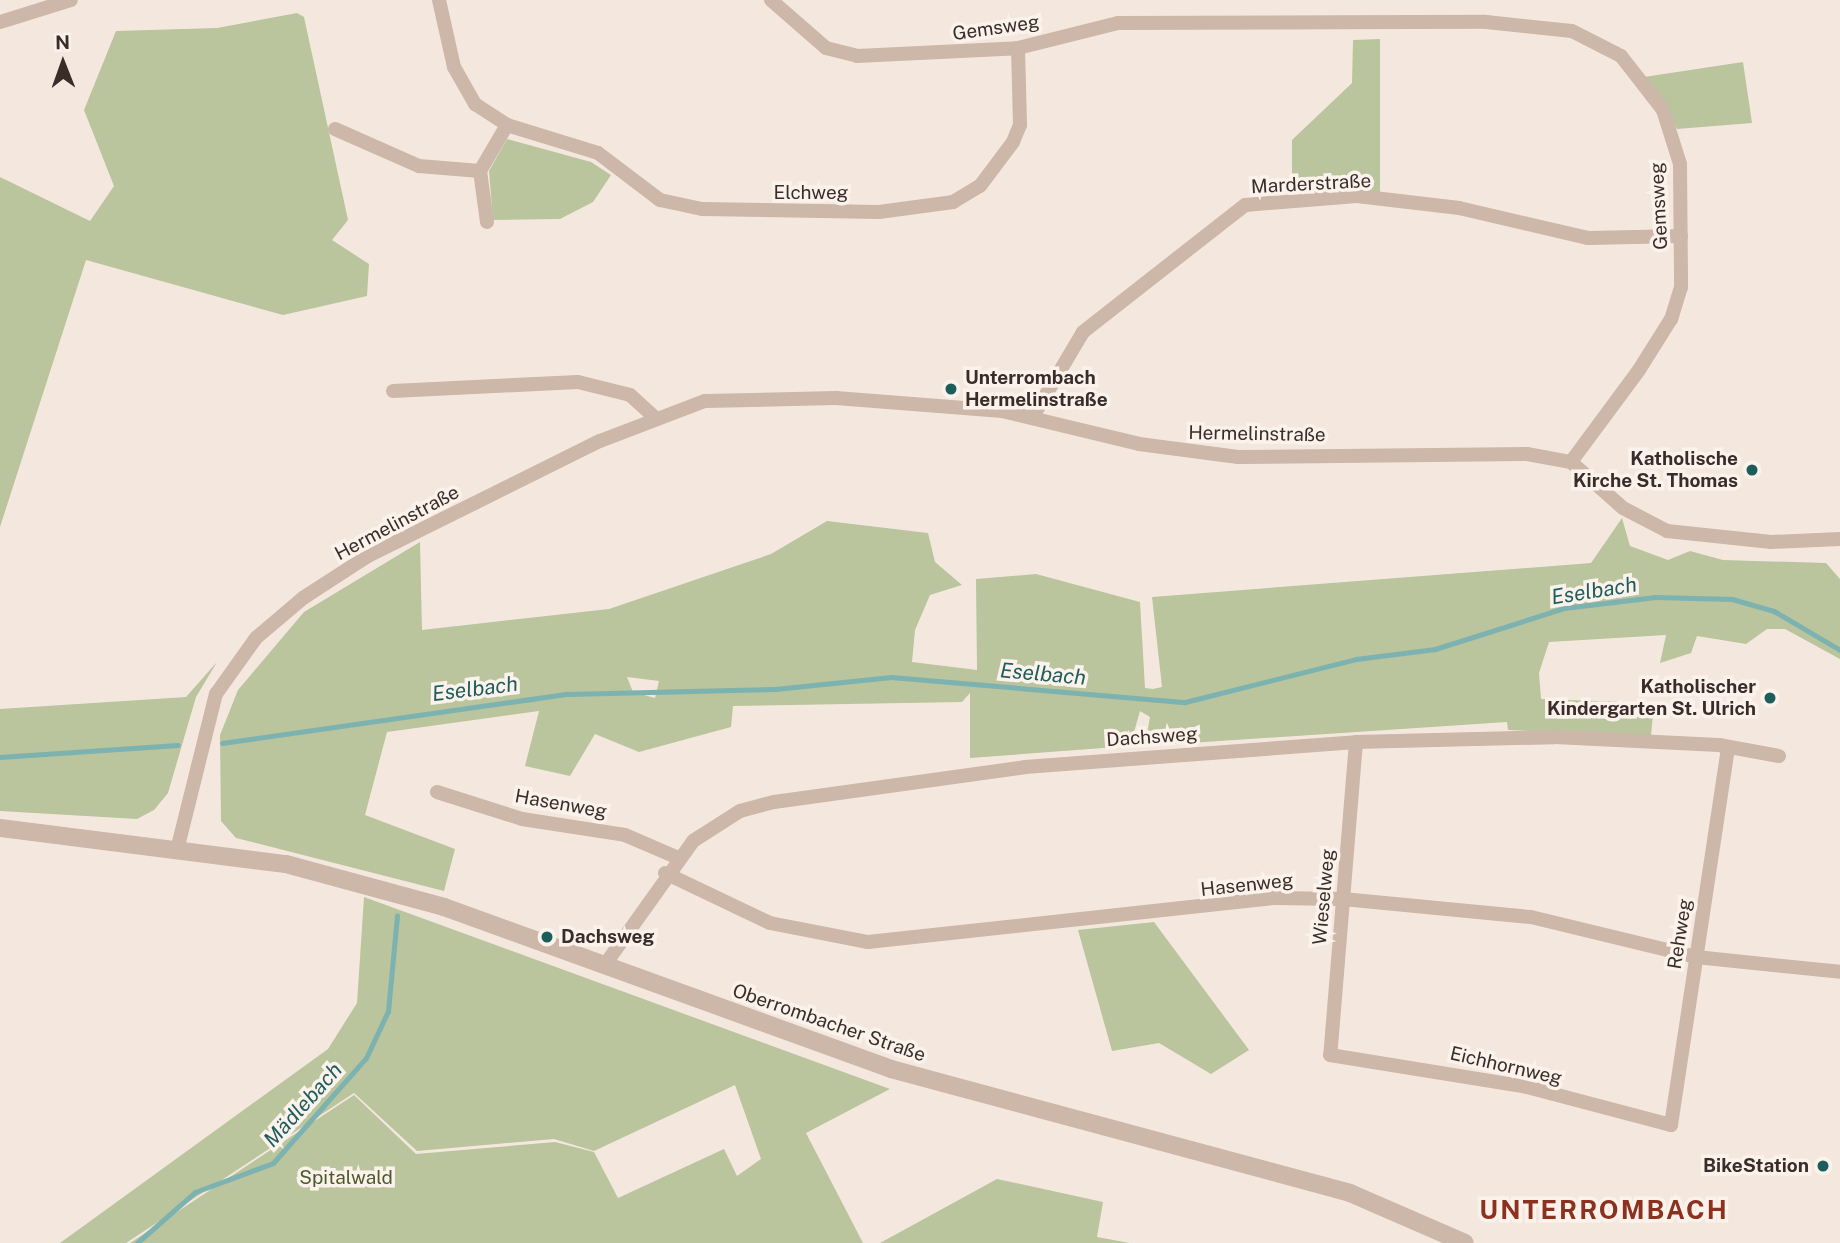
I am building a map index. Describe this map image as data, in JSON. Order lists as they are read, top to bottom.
{
  "streets": {
    "street": [
      "Gemsweg",
      "Marderstraße",
      "Elchweg",
      "Hermelinstraße",
      "Dachsweg",
      "Hasenweg",
      "Wieselweg",
      "Rehweg",
      "Oberrombacher Straße",
      "Eichhornweg"
    ]
  },
  "crossings": [
    ["Gemsweg", "Marderstraße"],
    ["Gemsweg", "Elchweg"],
    ["Gemsweg", "Hermelinstraße"],
    ["Marderstraße", "Hermelinstraße"],
    ["Hermelinstraße", "Oberrombacher Straße"],
    ["Dachsweg", "Hasenweg"],
    ["Dachsweg", "Wieselweg"],
    ["Dachsweg", "Rehweg"],
    ["Dachsweg", "Oberrombacher Straße"],
    ["Hasenweg", "Wieselweg"],
    ["Hasenweg", "Rehweg"],
    ["Wieselweg", "Eichhornweg"],
    ["Rehweg", "Eichhornweg"]
  ],
  "districts": ["UNTERROMBACH"],
  "water": ["Eselbach", "Mädlebach"],
  "parks": ["Spitalwald"],
  "places": [
    "Unterrombach Hermelinstraße",
    "Katholische Kirche St. Thomas",
    "Katholischer Kindergarten St. Ulrich",
    "Dachsweg",
    "BikeStation"
  ],
  "north": "top"
}
